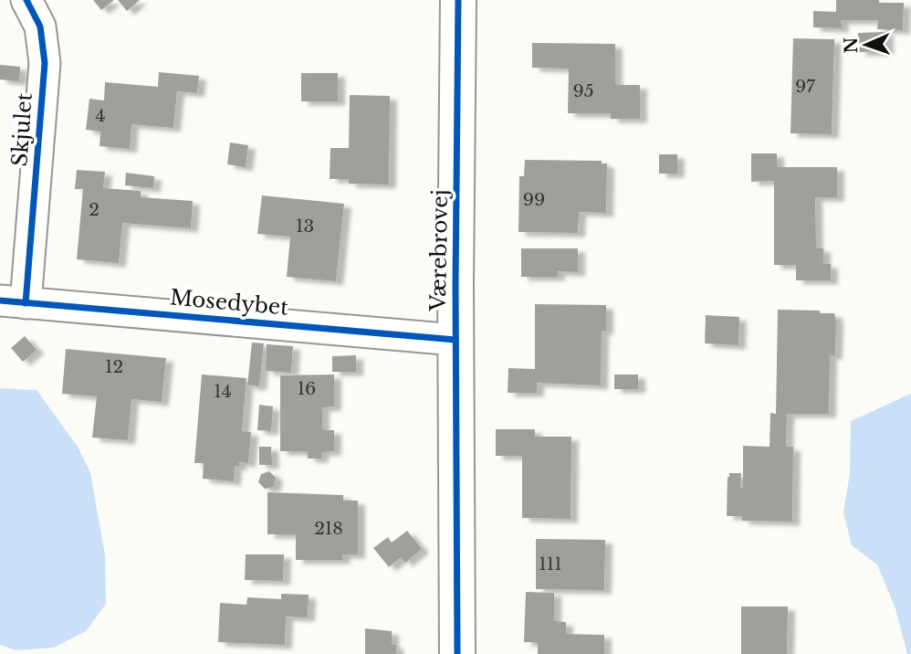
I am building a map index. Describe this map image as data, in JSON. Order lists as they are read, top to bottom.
{
  "streets": {
    "street": ["Skjulet", "Værebrovej", "Mosedybet"]
  },
  "crossings": [
    ["Skjulet", "Mosedybet"],
    ["Værebrovej", "Mosedybet"]
  ],
  "house_numbers": [
    "97",
    "95",
    "4",
    "99",
    "2",
    "13",
    "12",
    "16",
    "14",
    "218",
    "111"
  ],
  "north": "left"
}
